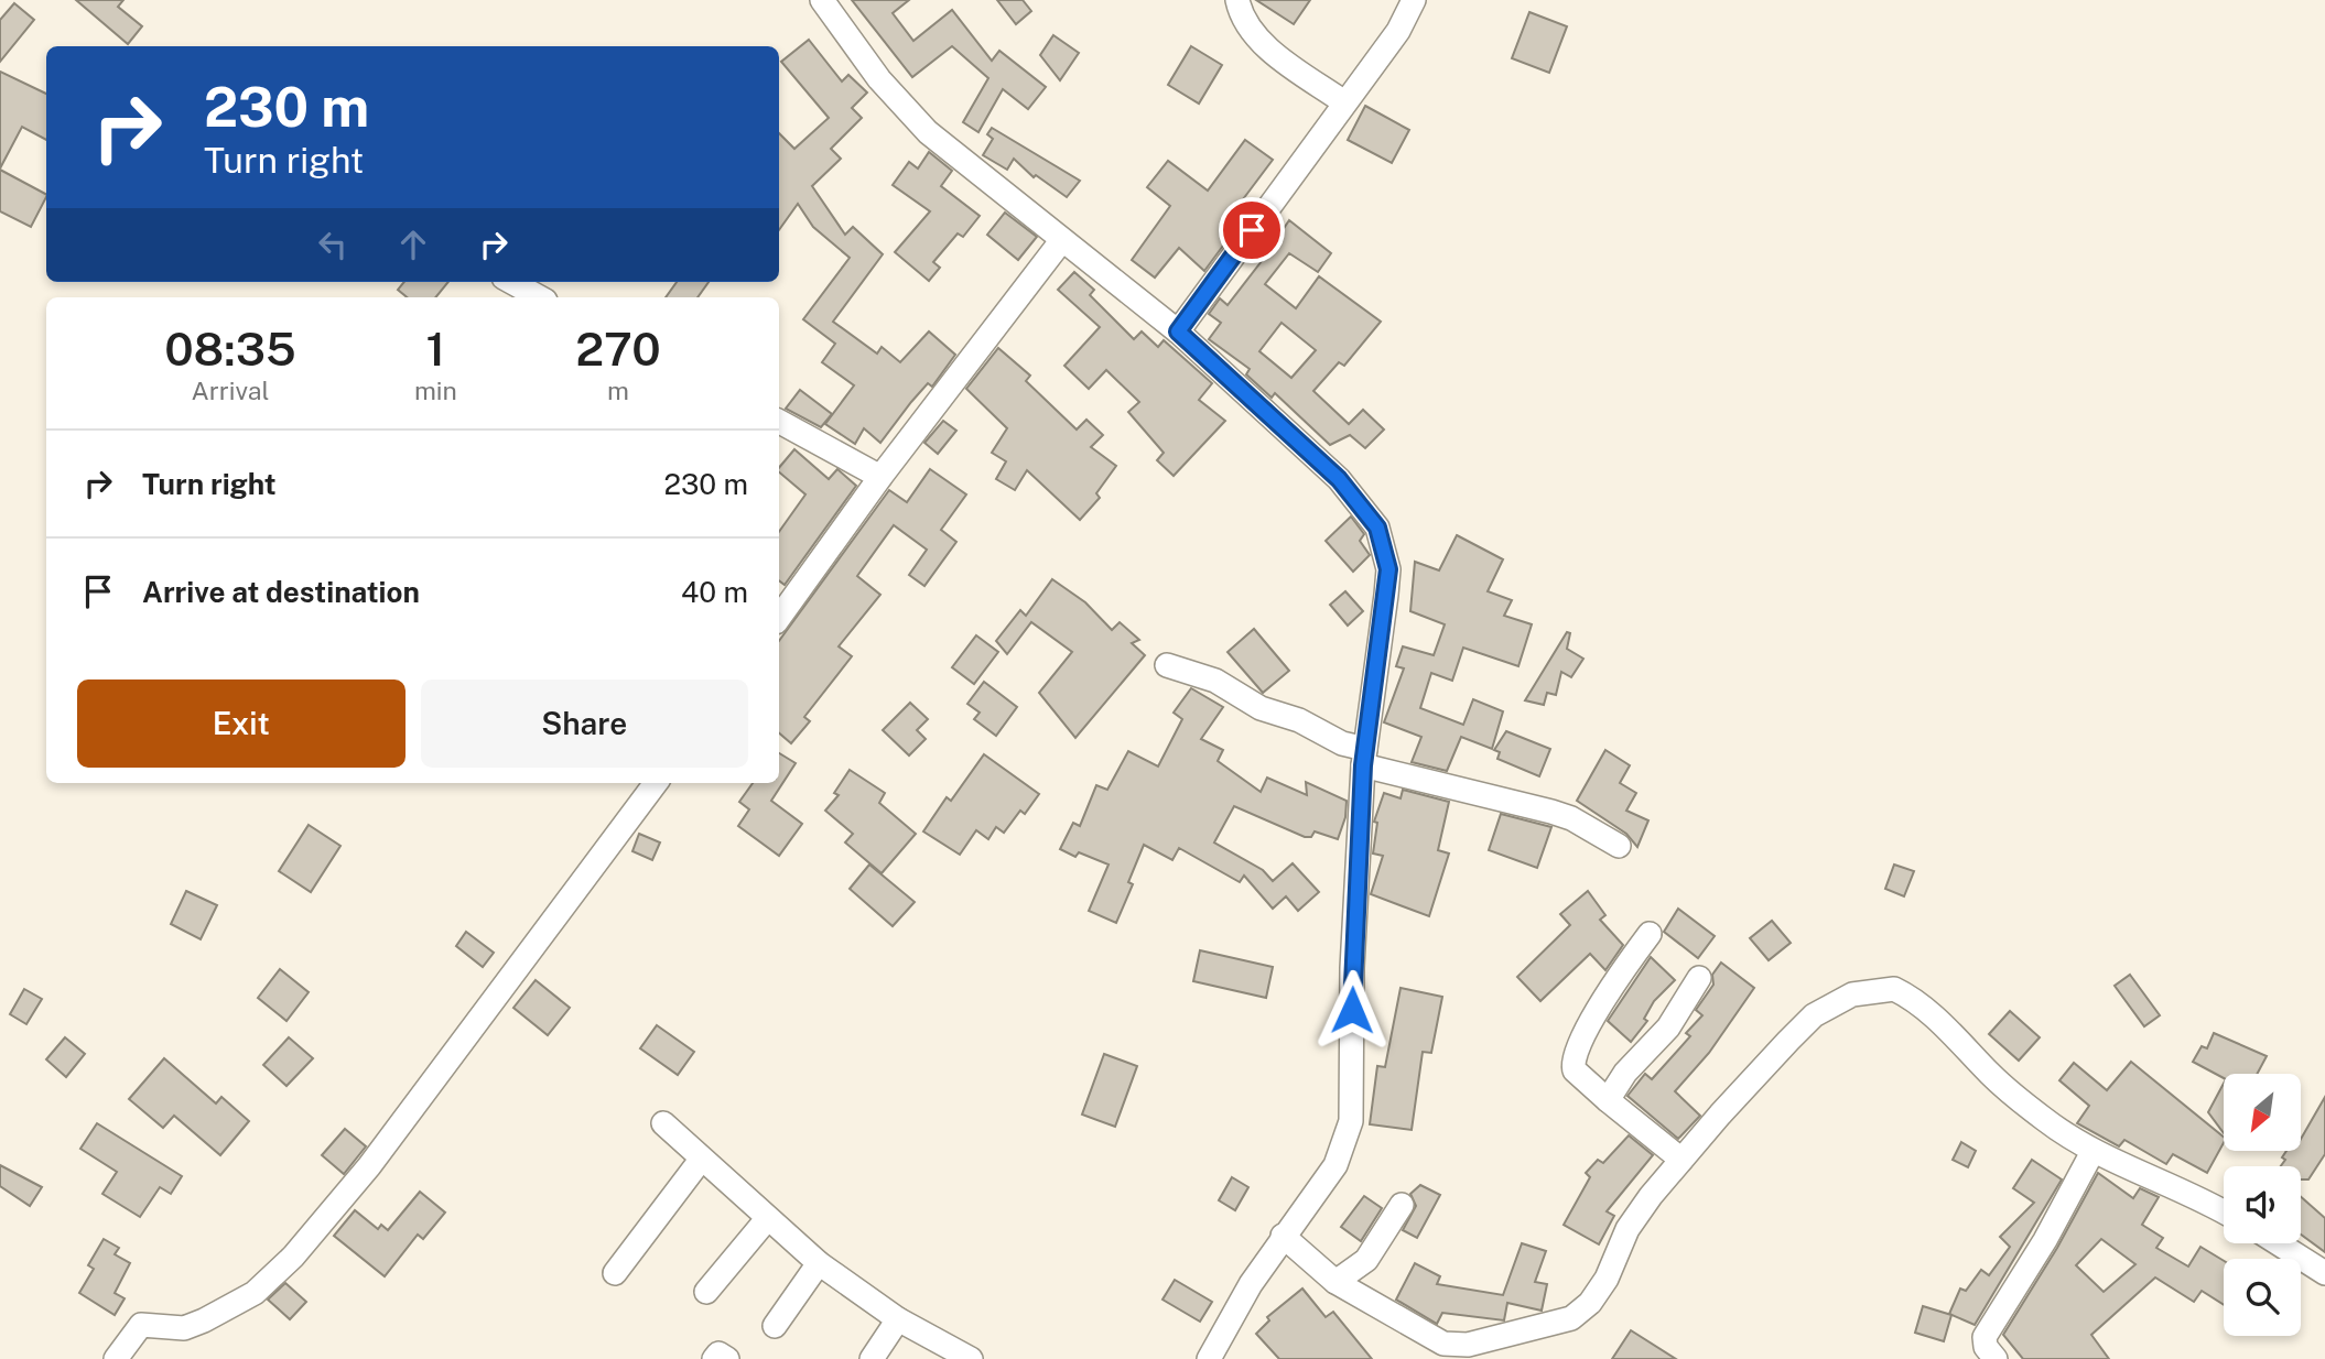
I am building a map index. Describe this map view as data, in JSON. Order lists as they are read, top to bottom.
{
  "north": "bottom left",
  "page": {
    "turn": ["230 m", "Turn right"],
    "eta": [
      "08:35",
      "Arrival",
      "1",
      "min",
      "270",
      "m"
    ],
    "list": [
      {
        "name": "Turn right",
        "value": "230 m"
      },
      {
        "name": "Arrive at destination",
        "value": "40 m"
      }
    ],
    "buttons": ["Exit", "Share"]
  }
}
